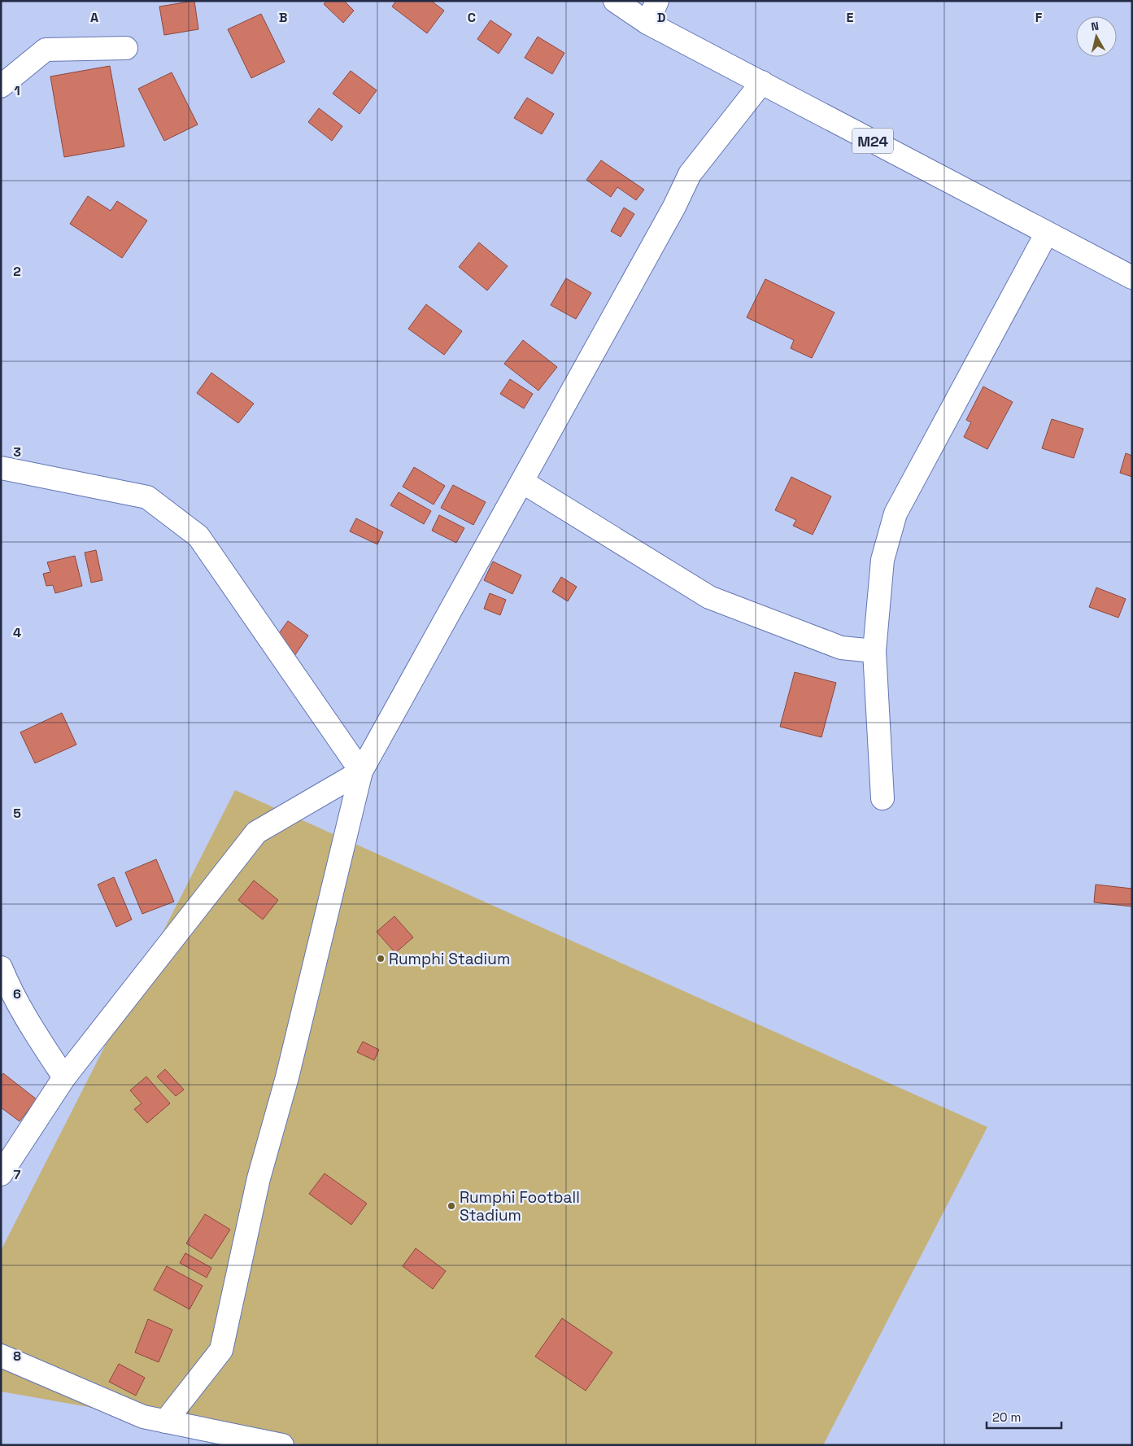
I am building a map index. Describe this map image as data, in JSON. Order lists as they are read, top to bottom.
{
  "streets": {
    "street": ["M24"]
  },
  "places": ["Rumphi Stadium", "Rumphi Football Stadium"],
  "scale_bar": "20 m",
  "north": "top",
  "grid": {
    "columns": [
      "A",
      "B",
      "C",
      "D",
      "E",
      "F"
    ],
    "rows": [
      "1",
      "2",
      "3",
      "4",
      "5",
      "6",
      "7",
      "8"
    ]
  }
}
